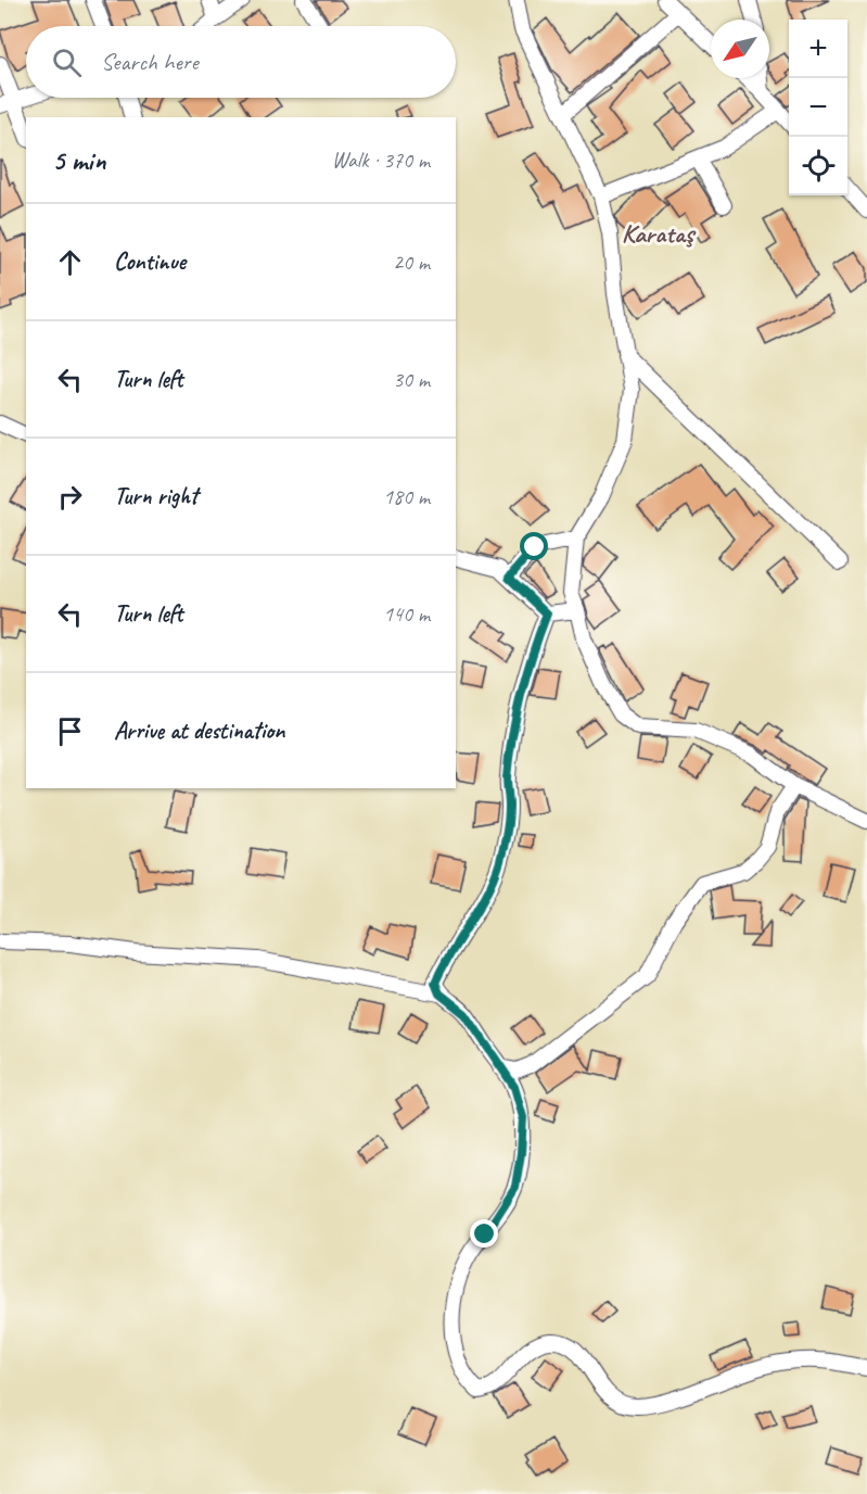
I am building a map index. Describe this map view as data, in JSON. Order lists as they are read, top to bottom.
{
  "districts": ["Karataş"],
  "north": "bottom left",
  "page": {
    "map_buttons": ["+", "−"],
    "search": "Search here",
    "heading": ["5 min", "Walk · 370 m"],
    "list": [
      ["Continue", "20 m"],
      ["Turn left", "30 m"],
      ["Turn right", "180 m"],
      ["Turn left", "140 m"],
      "Arrive at destination"
    ]
  }
}
